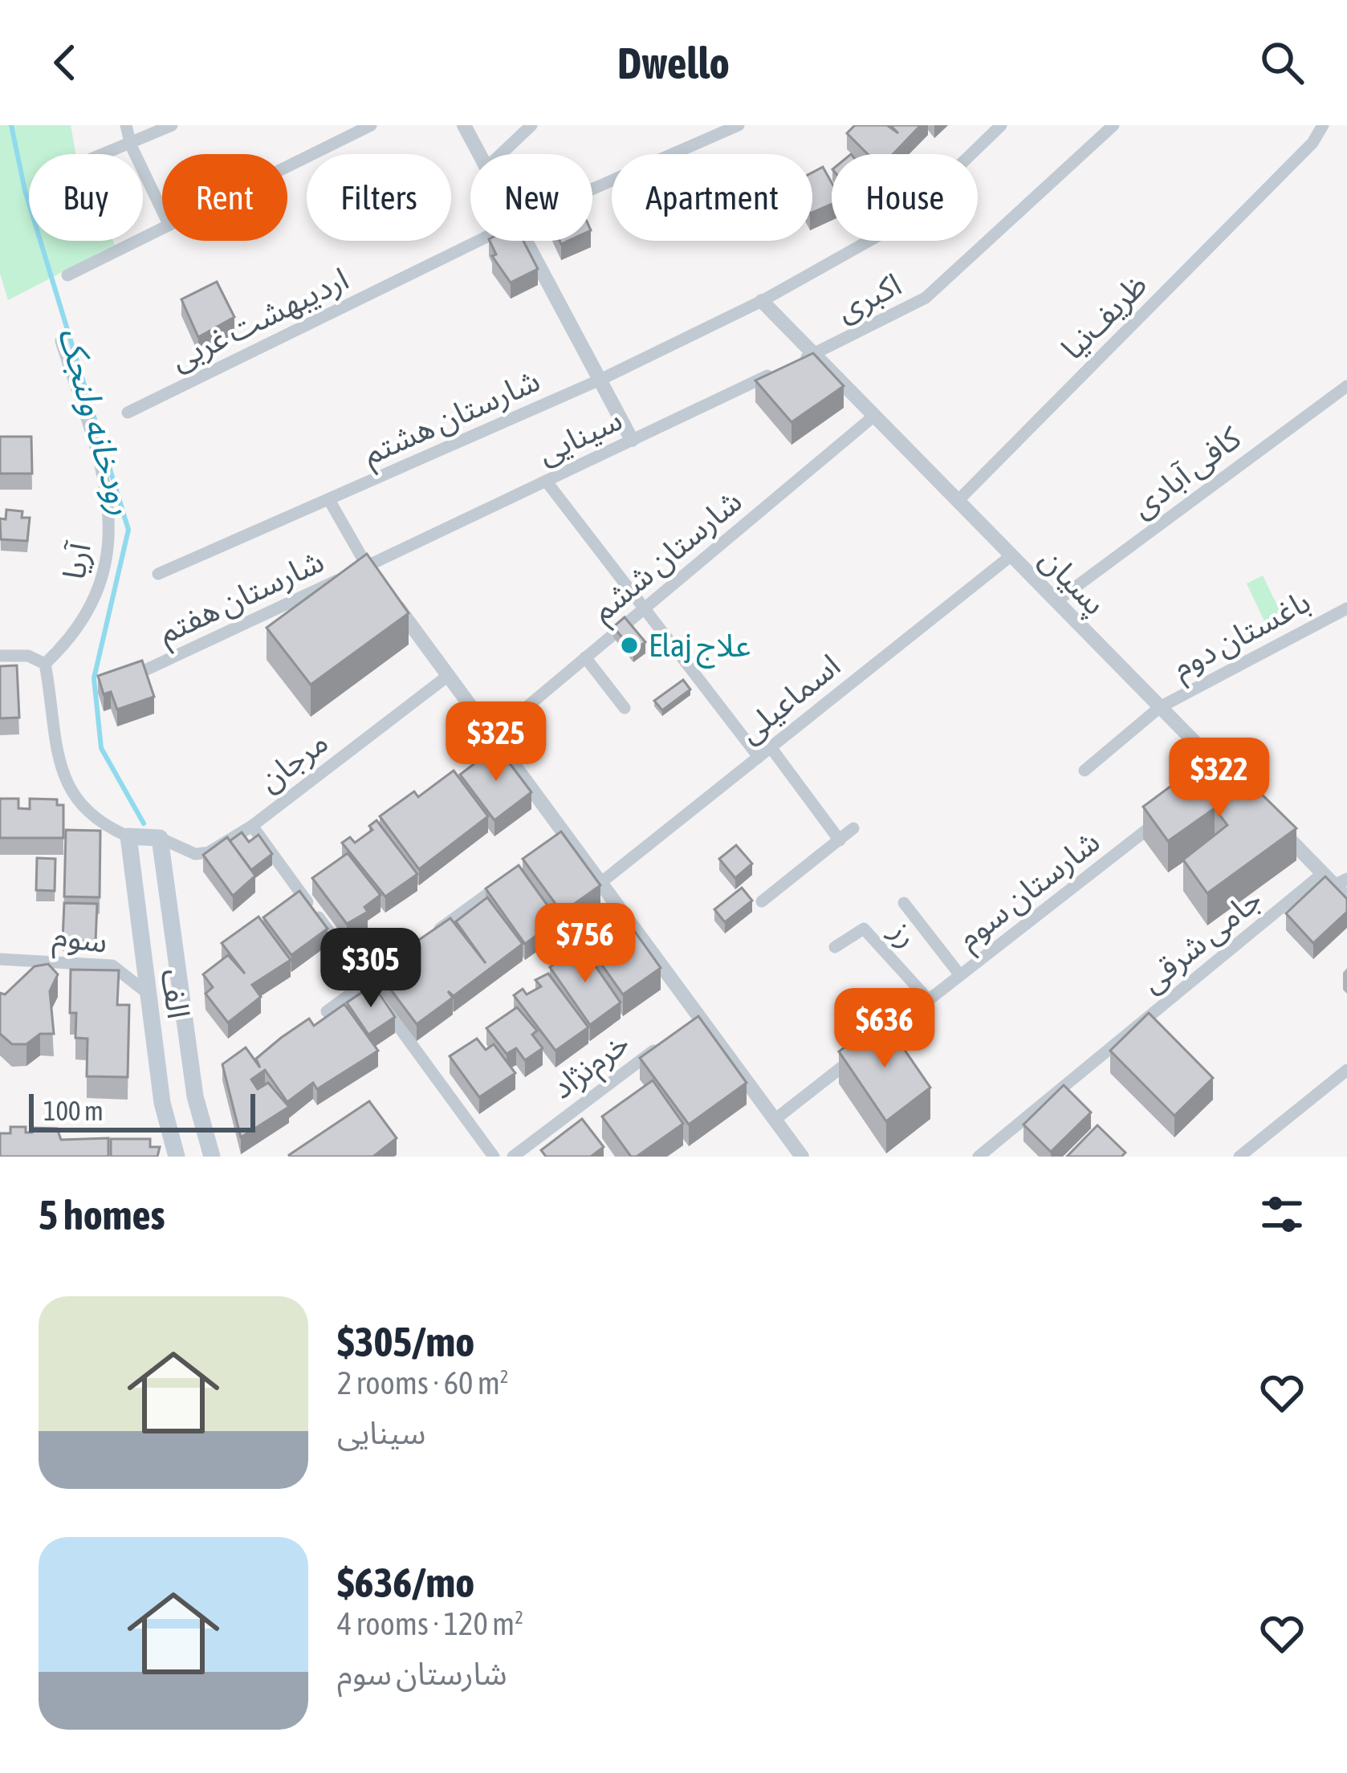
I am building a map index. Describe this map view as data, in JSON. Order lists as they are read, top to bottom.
{
  "streets": {
    "main road": ["الف"],
    "street": [
      "اکبری",
      "ظریف‌نیا",
      "اردیبهشت غربی",
      "شارستان هشتم",
      "سینایی",
      "کافی آبادی",
      "شارستان ششم",
      "آریا",
      "پسیان",
      "شارستان هفتم",
      "باغستان دوم",
      "اسماعیلی",
      "مرجان",
      "شارستان سوم",
      "رز",
      "سوم",
      "جامی شرقی",
      "خرم‌نژاد"
    ]
  },
  "crossings": [
    ["اکبری", "پسیان"],
    ["ظریف‌نیا", "پسیان"],
    ["شارستان هشتم", "پسیان"],
    ["سینایی", "شارستان هفتم"],
    ["کافی آبادی", "پسیان"],
    ["شارستان ششم", "پسیان"],
    ["پسیان", "باغستان دوم"],
    ["پسیان", "اسماعیلی"],
    ["مرجان", "الف"],
    ["شارستان سوم", "رز"],
    ["سوم", "الف"]
  ],
  "water": ["رودخانه ولنجک"],
  "places": ["Elaj علاج"],
  "scale_bar": "100 m",
  "page": {
    "header": "Dwello",
    "chip": [
      "Buy",
      "Rent",
      "Filters",
      "New",
      "Apartment",
      "House"
    ],
    "price": [
      "$325",
      "$322",
      "$756",
      "$305",
      "$636"
    ],
    "scale": "100 m",
    "heading": "5 homes",
    "list": [
      {
        "name": "$305/mo",
        "note": "2 rooms · 60 m² · سینایی"
      },
      {
        "name": "$636/mo",
        "note": "4 rooms · 120 m² · شارستان سوم"
      }
    ]
  }
}
